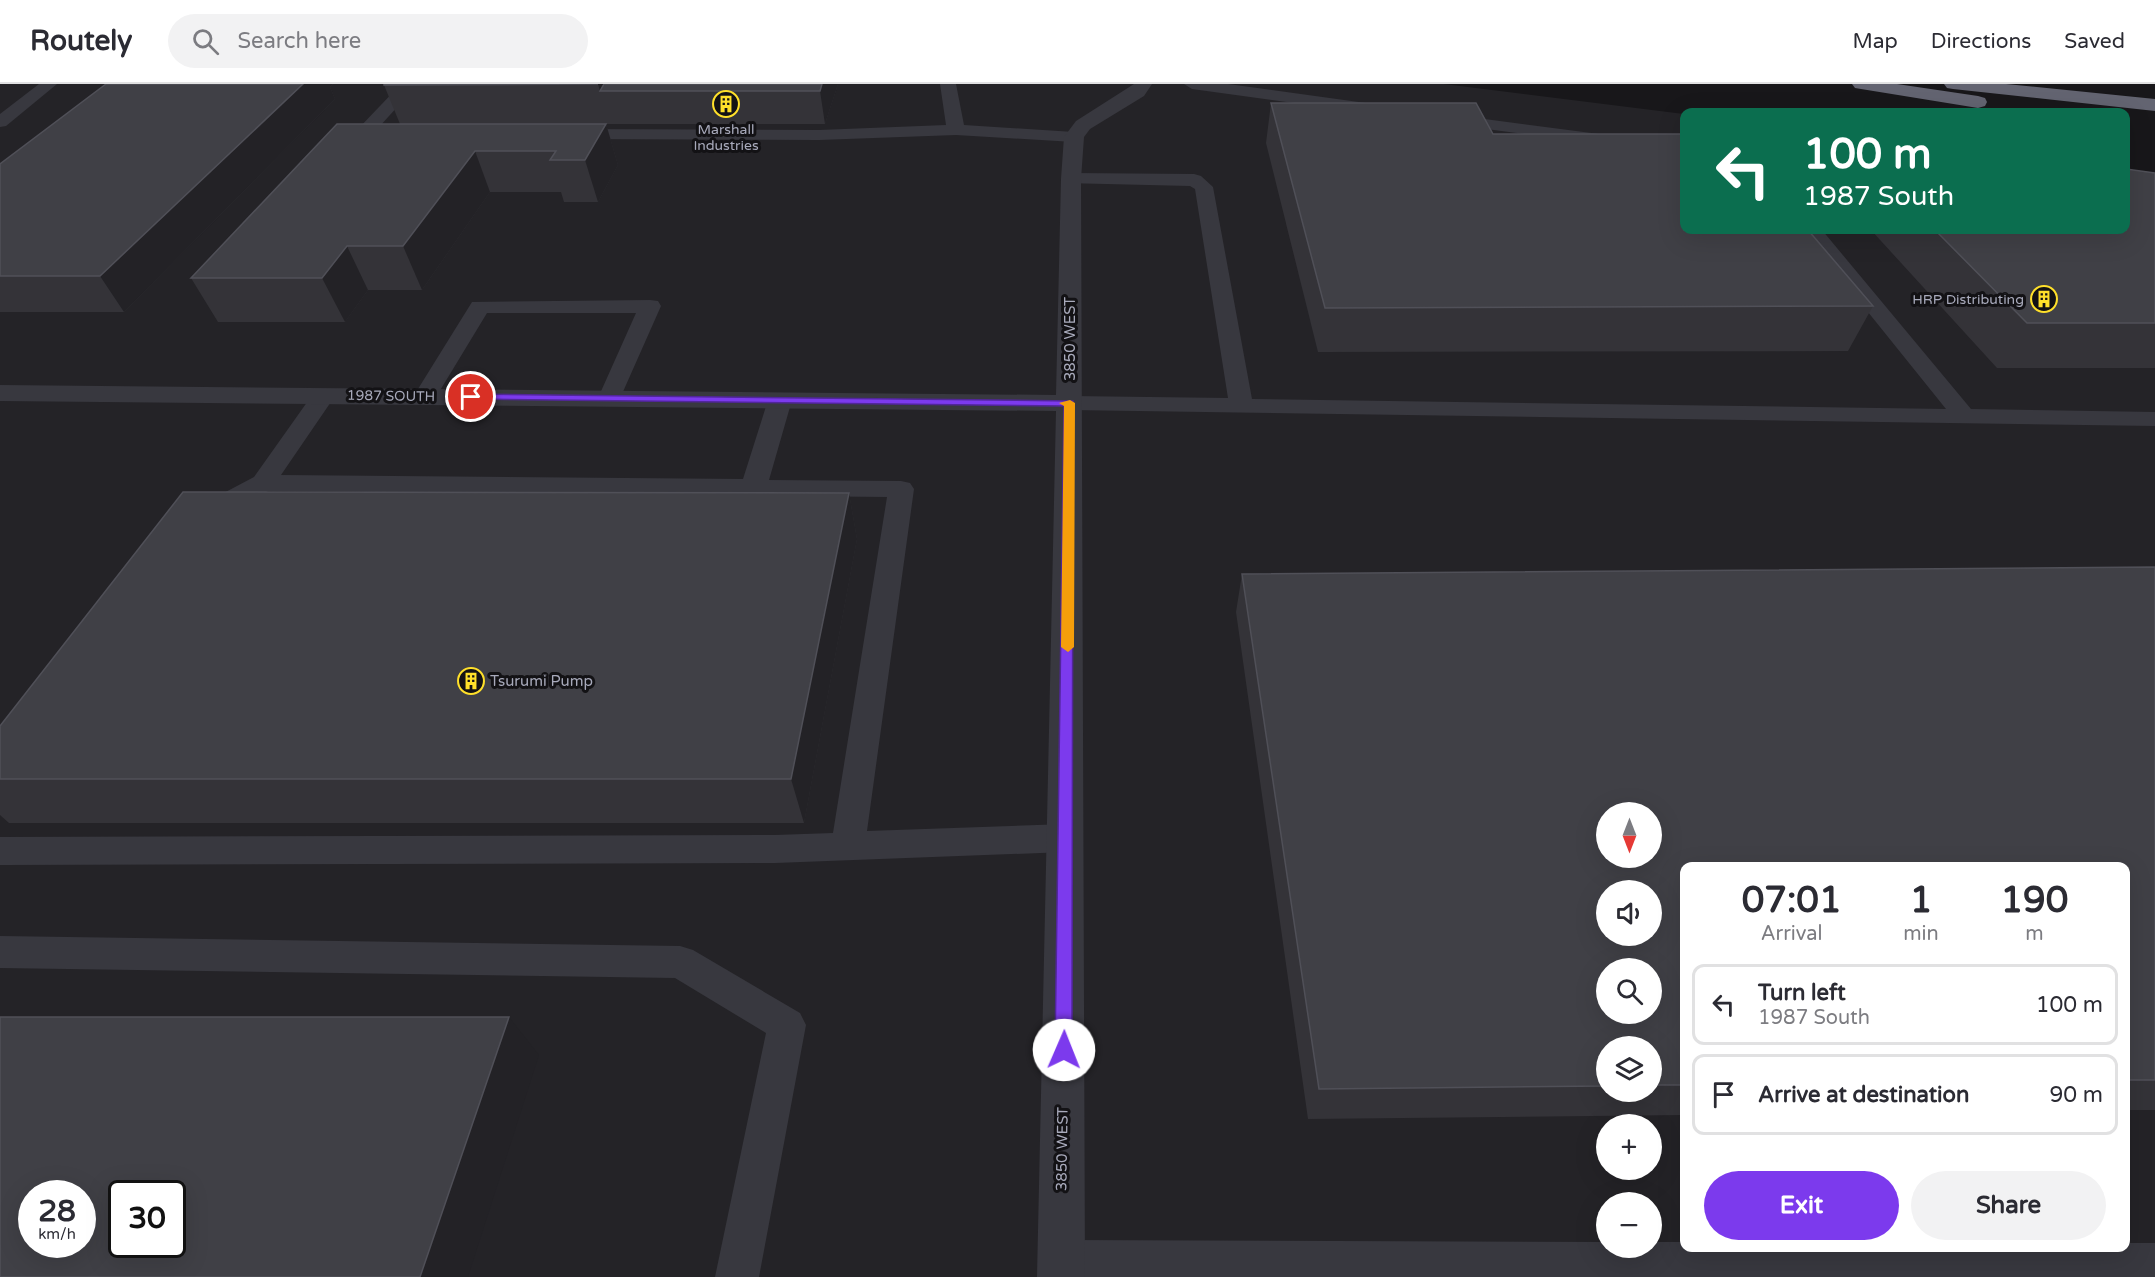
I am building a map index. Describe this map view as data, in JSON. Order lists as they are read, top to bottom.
{
  "streets": {
    "street": ["3850 WEST", "1987 SOUTH"]
  },
  "crossings": [
    ["3850 WEST", "1987 SOUTH"]
  ],
  "places": {
    "building": ["Marshall Industries", "HRP Distributing", "Tsurumi Pump"]
  },
  "north": "bottom",
  "page": {
    "header": "Routely",
    "search": "Search here",
    "nav": ["Map", "Directions", "Saved"],
    "turn": ["100 m", "1987 South"],
    "map_buttons": ["+", "−"],
    "eta": [
      "07:01",
      "Arrival",
      "1",
      "min",
      "190",
      "m"
    ],
    "list": [
      {
        "name": "Turn left",
        "note": "1987 South",
        "value": "100 m"
      },
      {
        "name": "Arrive at destination",
        "value": "90 m"
      }
    ],
    "buttons": ["Exit", "Share"],
    "speed": "28 km/h",
    "limit": "30"
  }
}
